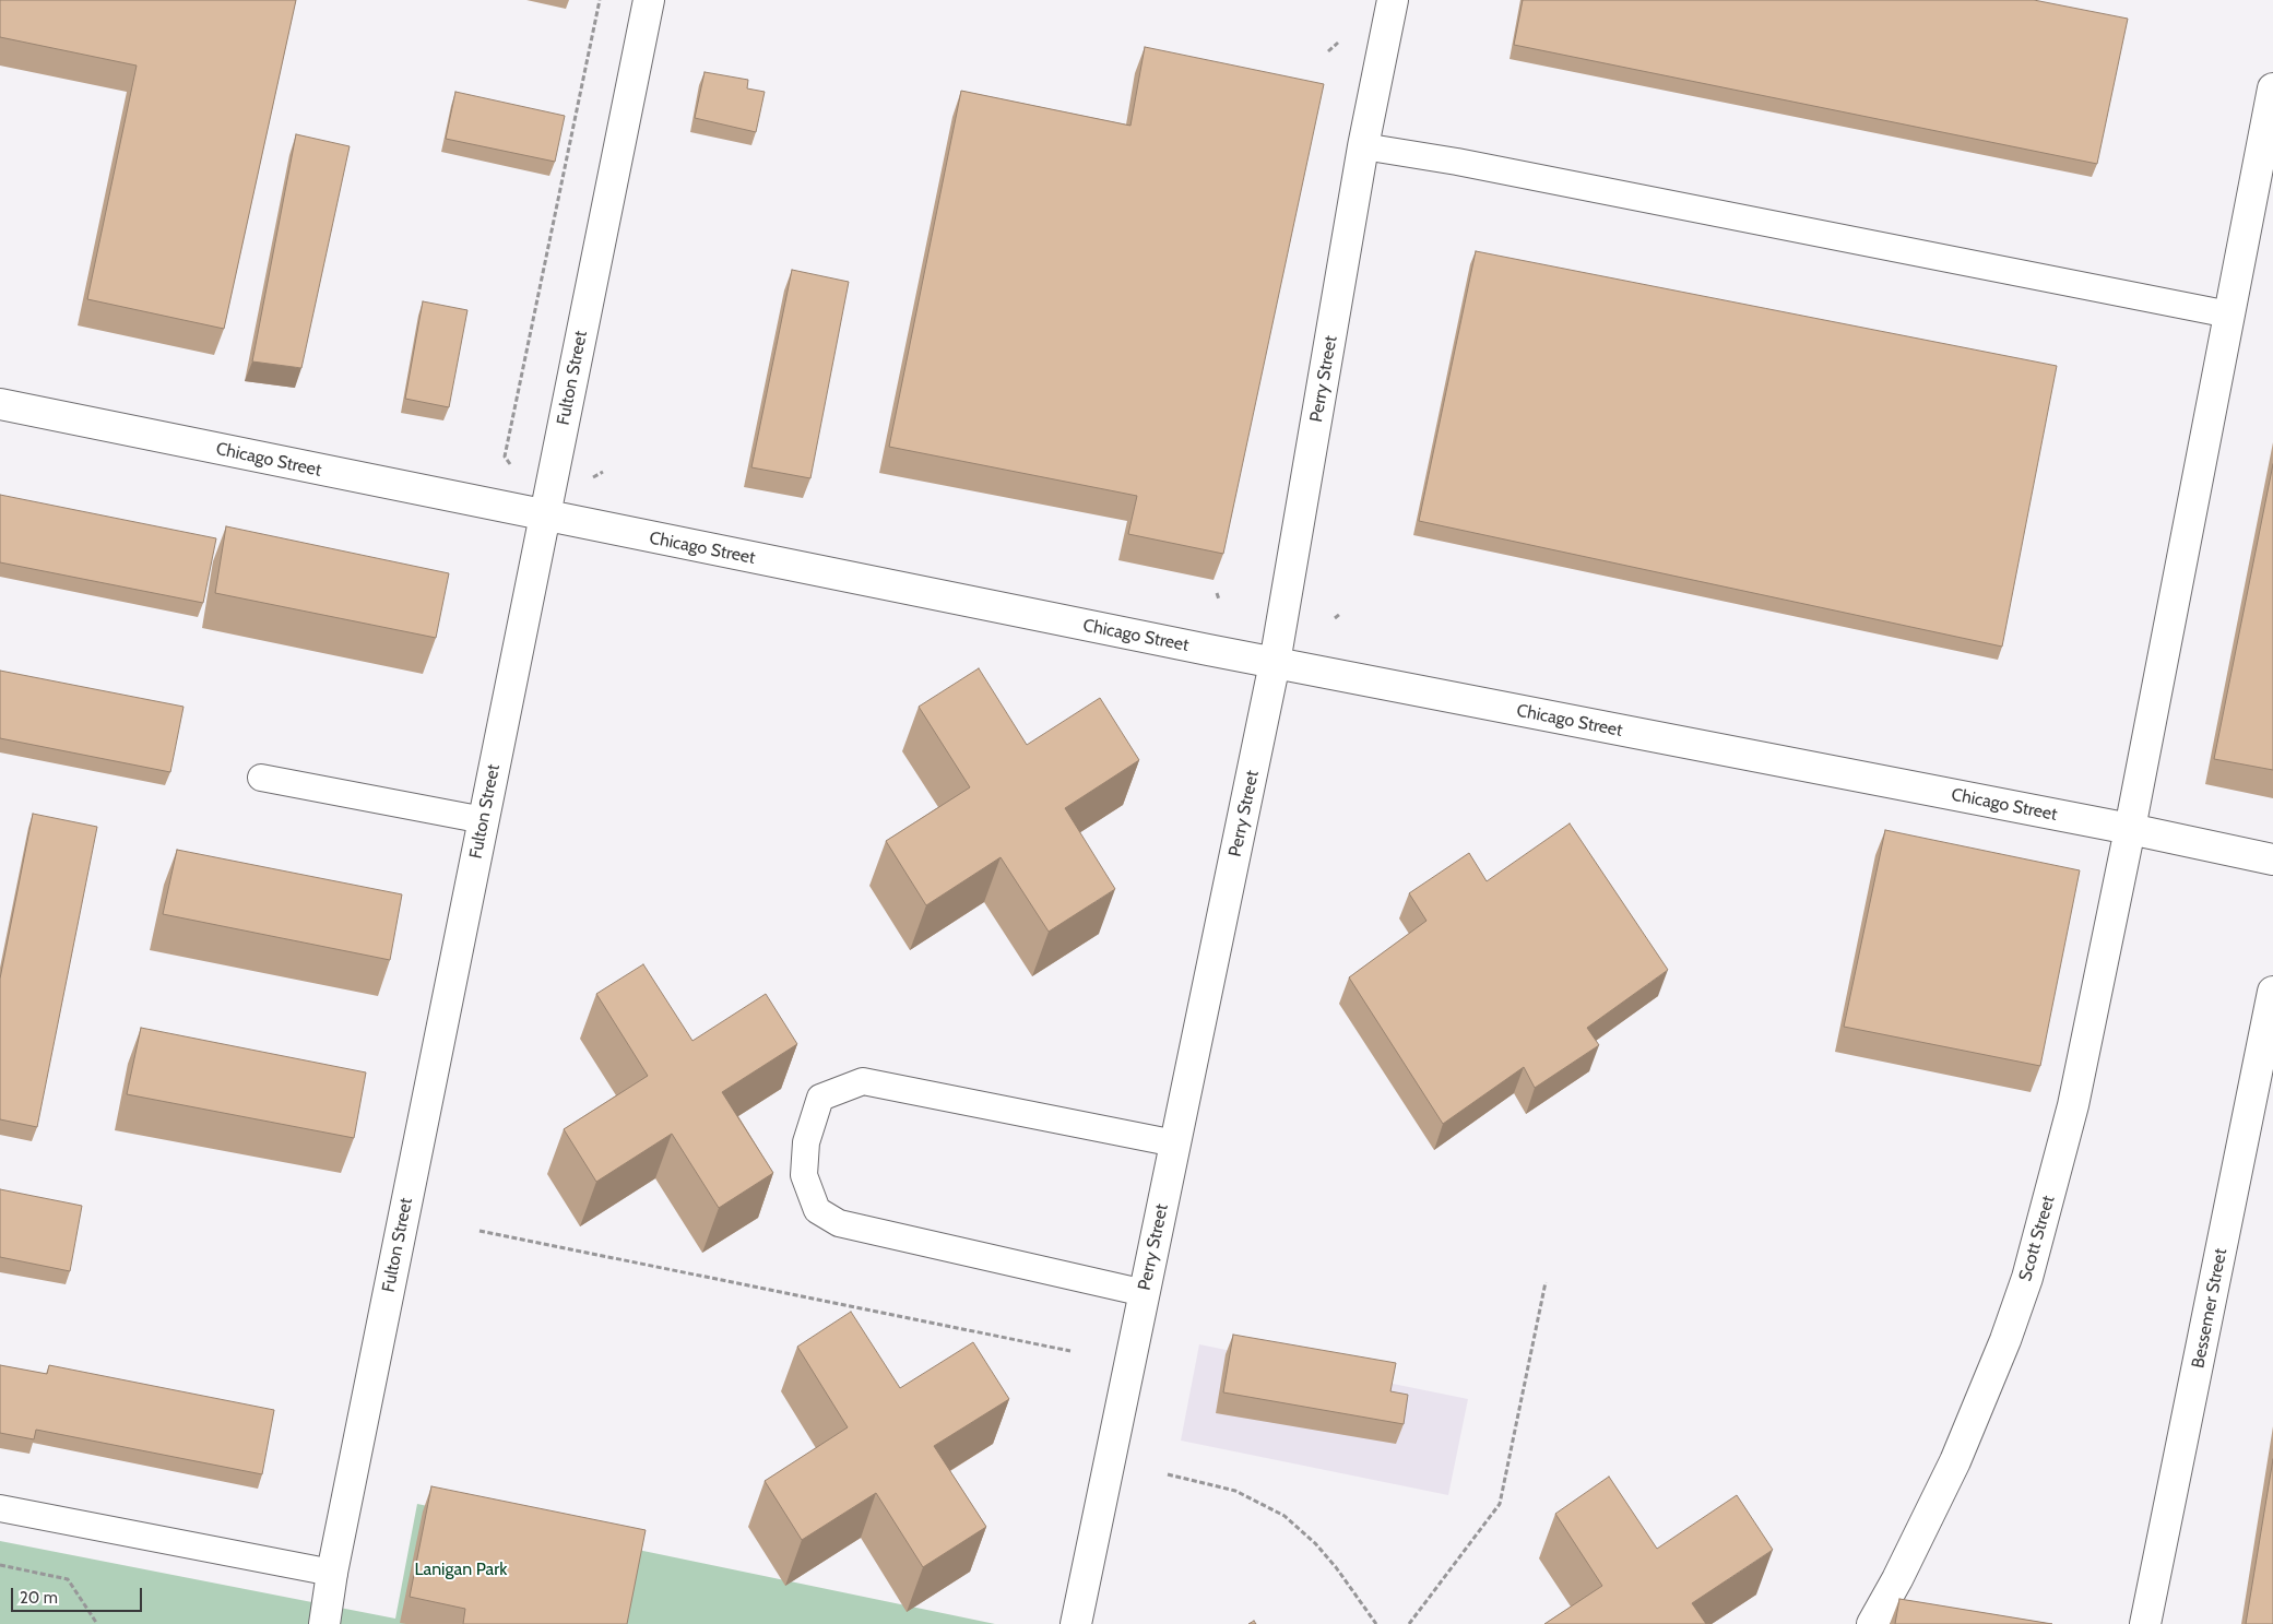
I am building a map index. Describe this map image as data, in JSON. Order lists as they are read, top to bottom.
{
  "streets": {
    "street": [
      "Fulton Street",
      "Perry Street",
      "Chicago Street",
      "Scott Street",
      "Bessemer Street"
    ]
  },
  "crossings": [
    ["Fulton Street", "Chicago Street"],
    ["Perry Street", "Chicago Street"],
    ["Chicago Street", "Scott Street"]
  ],
  "parks": ["Lanigan Park"],
  "scale_bar": "20 m"
}
